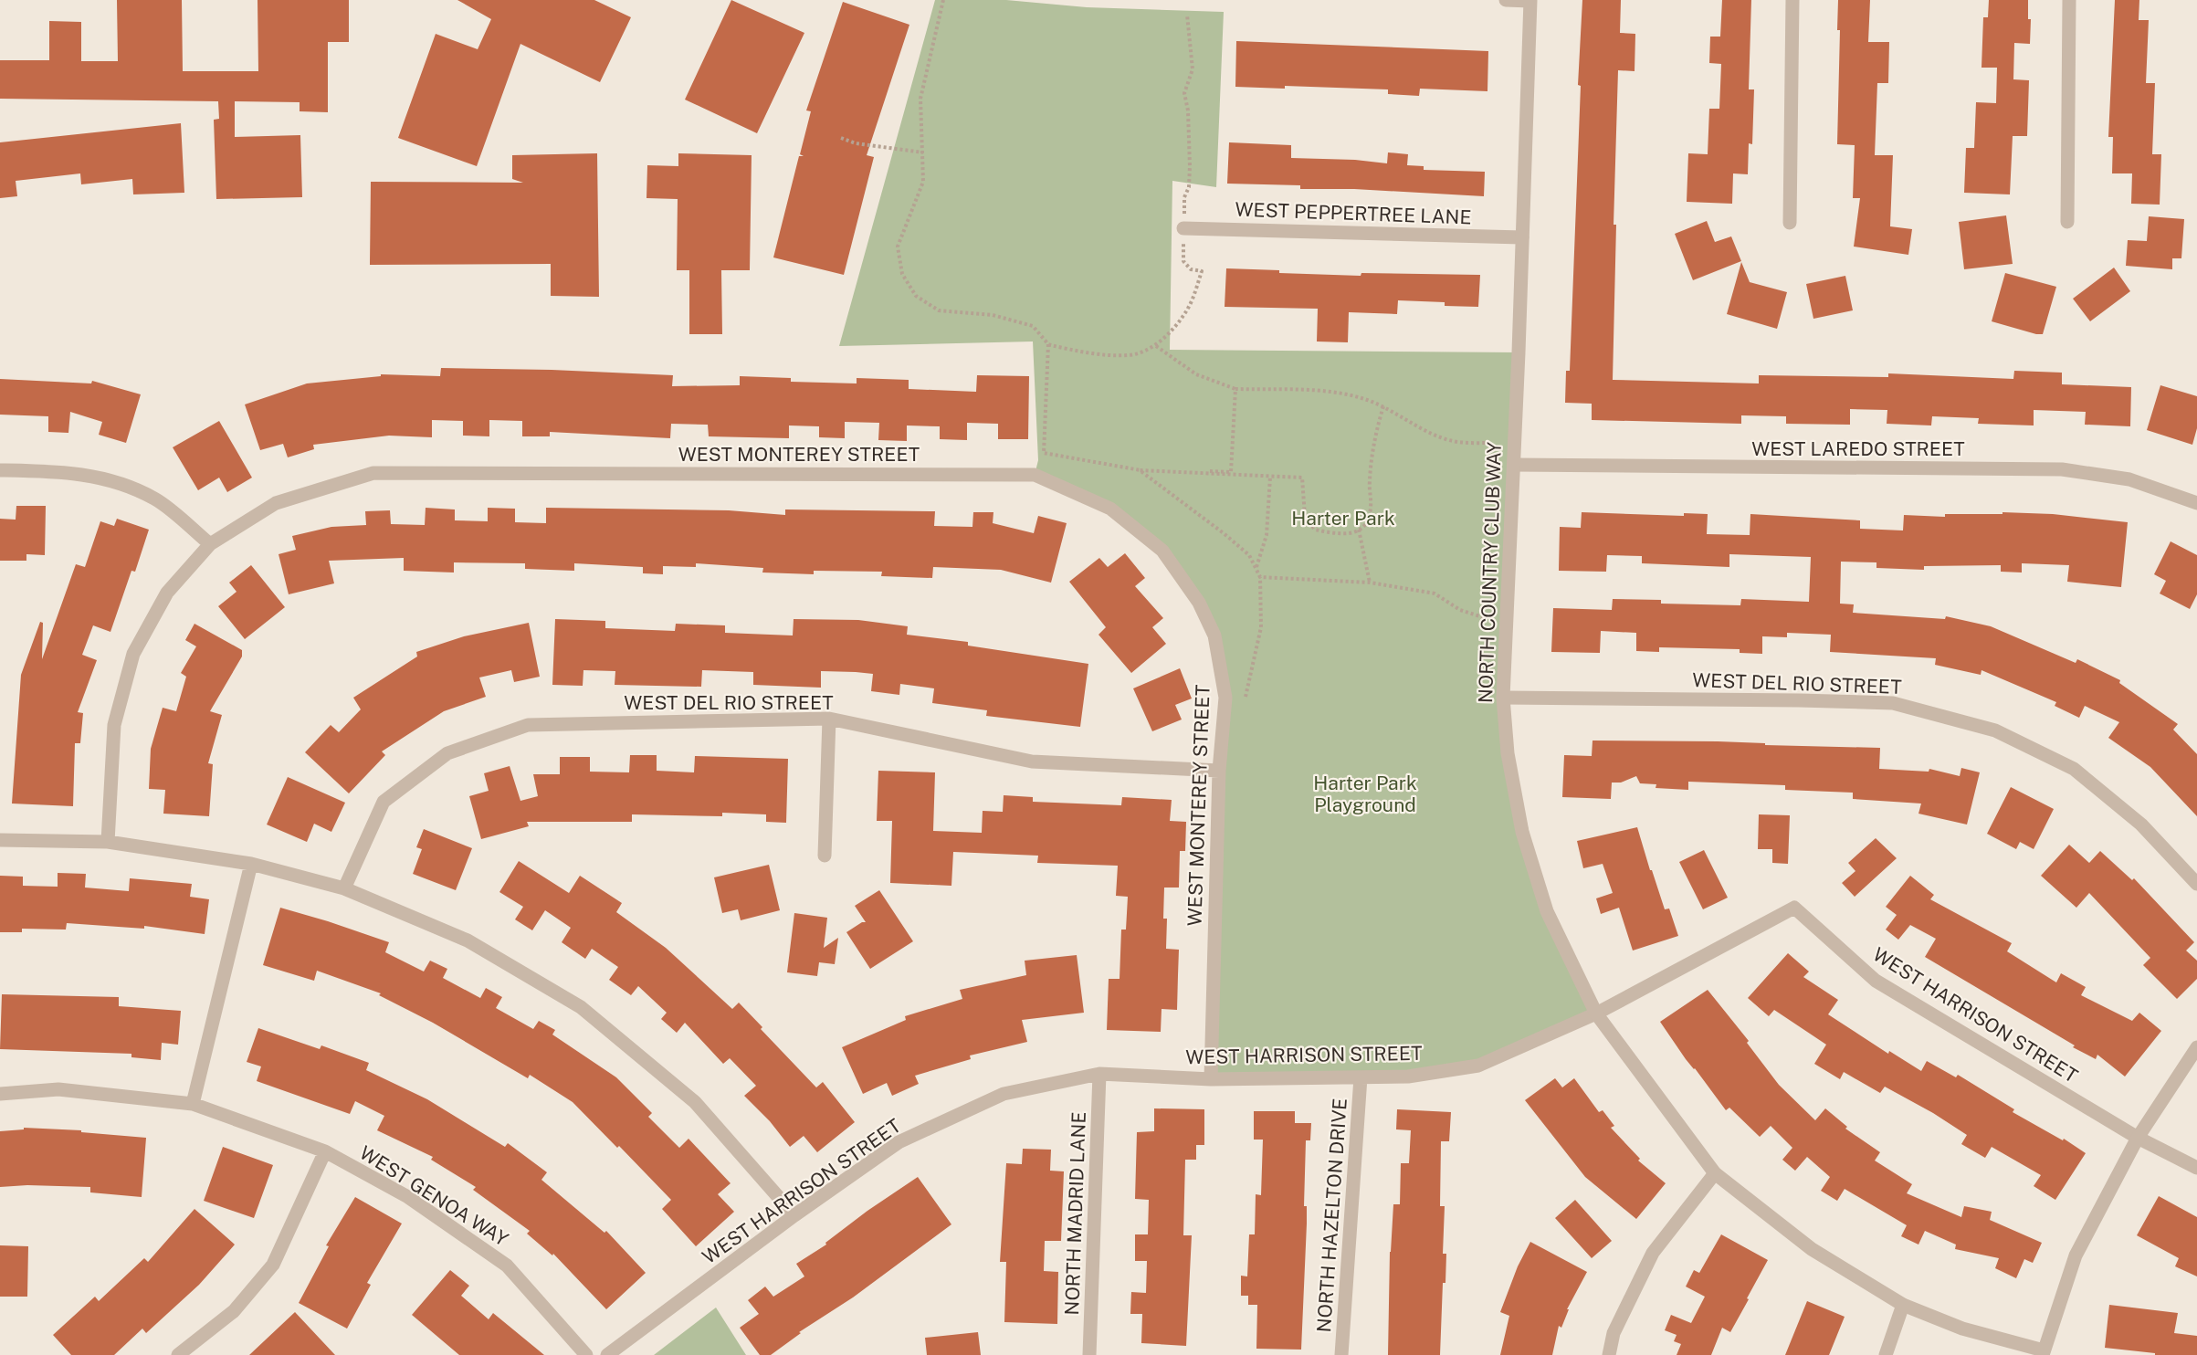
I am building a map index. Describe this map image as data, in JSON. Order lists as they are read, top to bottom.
{
  "streets": {
    "street": [
      "WEST PEPPERTREE LANE",
      "WEST LAREDO STREET",
      "WEST MONTEREY STREET",
      "NORTH COUNTRY CLUB WAY",
      "WEST DEL RIO STREET",
      "WEST HARRISON STREET",
      "WEST GENOA WAY",
      "NORTH MADRID LANE",
      "NORTH HAZELTON DRIVE"
    ]
  },
  "crossings": [
    ["WEST PEPPERTREE LANE", "NORTH COUNTRY CLUB WAY"],
    ["WEST LAREDO STREET", "NORTH COUNTRY CLUB WAY"],
    ["WEST MONTEREY STREET", "WEST DEL RIO STREET"],
    ["WEST MONTEREY STREET", "WEST HARRISON STREET"],
    ["NORTH COUNTRY CLUB WAY", "WEST DEL RIO STREET"],
    ["NORTH COUNTRY CLUB WAY", "WEST HARRISON STREET"],
    ["WEST HARRISON STREET", "NORTH MADRID LANE"],
    ["WEST HARRISON STREET", "NORTH HAZELTON DRIVE"]
  ],
  "parks": ["Harter Park", "Harter Park Playground"]
}
